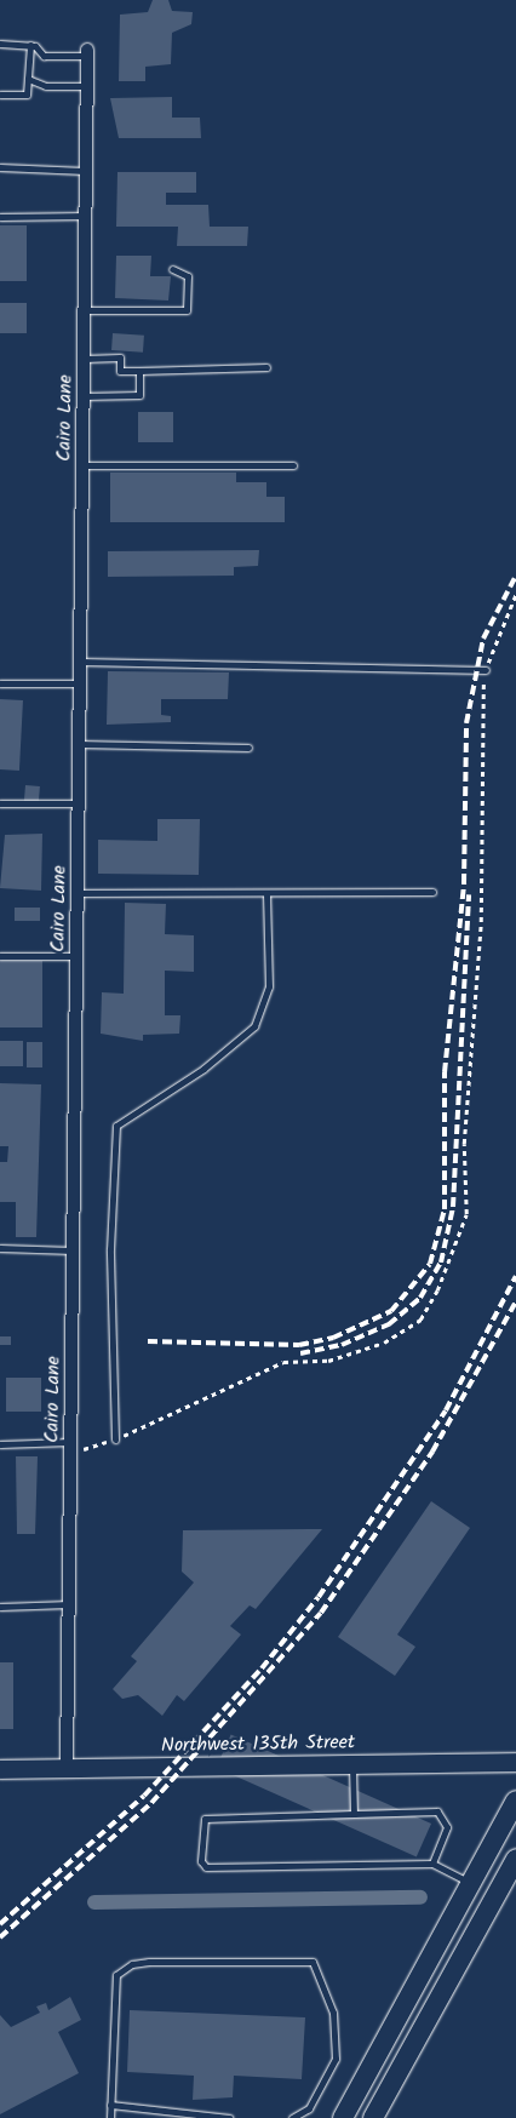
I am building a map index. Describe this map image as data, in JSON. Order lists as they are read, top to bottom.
{
  "streets": {
    "main road": ["Northwest 135th Street"],
    "street": ["Cairo Lane"]
  },
  "crossings": [
    ["Cairo Lane", "Northwest 135th Street"]
  ]
}
